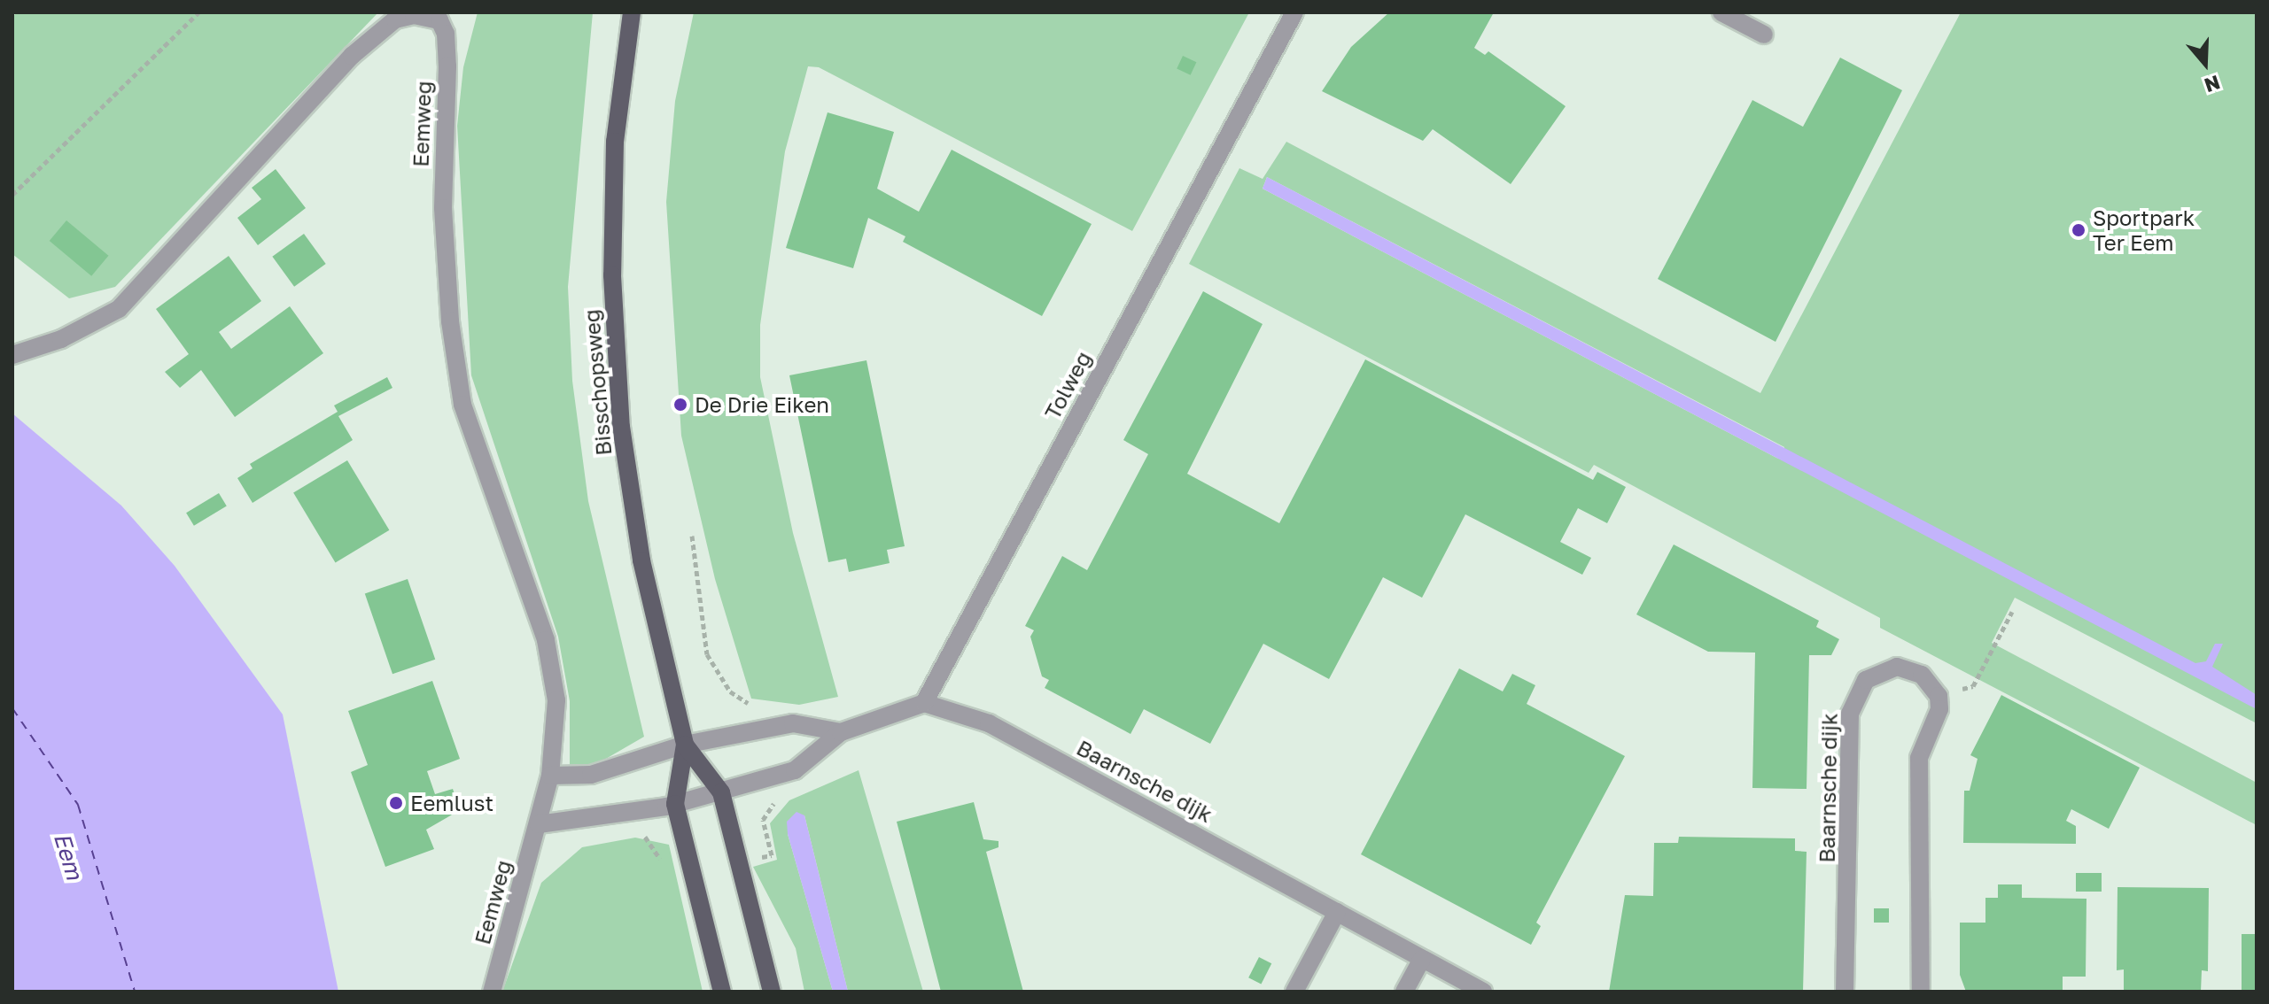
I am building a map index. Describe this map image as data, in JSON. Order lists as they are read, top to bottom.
{
  "streets": {
    "main road": ["Bisschopsweg"],
    "street": ["Eemweg", "Tolweg", "Baarnsche dijk"]
  },
  "crossings": [
    ["Tolweg", "Baarnsche dijk"]
  ],
  "water": ["Eem"],
  "places": ["Sportpark Ter Eem", "De Drie Eiken", "Eemlust"],
  "north": "bottom"
}
